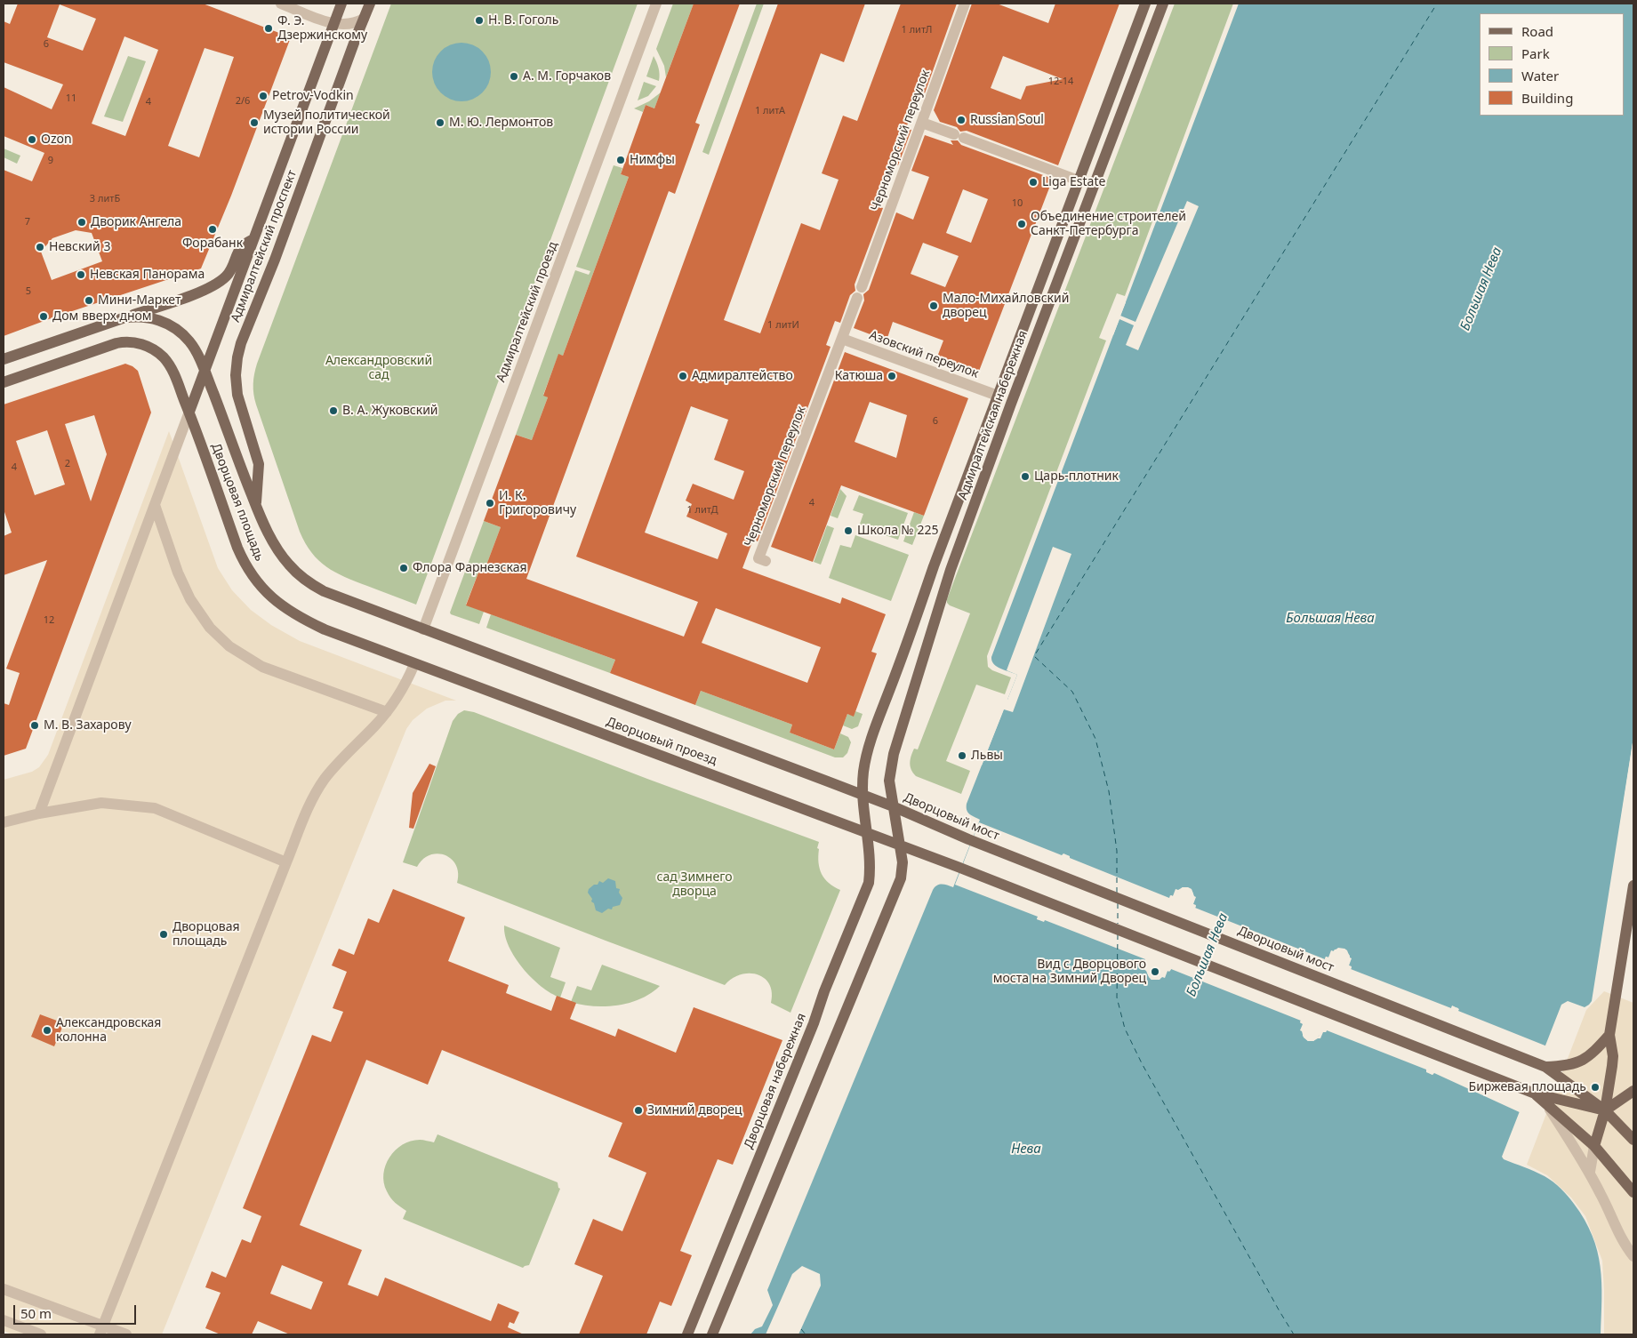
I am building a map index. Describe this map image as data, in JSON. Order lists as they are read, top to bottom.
{
  "streets": {
    "main road": [
      "Адмиралтейский проспект",
      "Адмиралтейская набережная",
      "Дворцовая площадь",
      "Дворцовый проезд",
      "Дворцовый мост",
      "Дворцовая набережная"
    ],
    "street": ["Черноморский переулок", "Адмиралтейский проезд", "Азовский переулок"]
  },
  "crossings": [
    ["Черноморский переулок", "Азовский переулок"],
    ["Адмиралтейский проспект", "Дворцовая площадь"],
    ["Адмиралтейский проезд", "Дворцовая площадь"],
    ["Адмиралтейский проезд", "Дворцовый проезд"],
    ["Азовский переулок", "Адмиралтейская набережная"],
    ["Адмиралтейская набережная", "Дворцовый проезд"],
    ["Адмиралтейская набережная", "Дворцовый мост"],
    ["Адмиралтейская набережная", "Дворцовая набережная"],
    ["Дворцовая площадь", "Дворцовый проезд"],
    ["Дворцовый проезд", "Дворцовый мост"],
    ["Дворцовый проезд", "Дворцовая набережная"]
  ],
  "water": ["Большая Нева", "Нева"],
  "parks": ["Александровский сад", "сад Зимнего дворца"],
  "places": [
    "Н. В. Гоголь",
    "Ф. Э. Дзержинскому",
    "А. М. Горчаков",
    "Petrov-Vodkin",
    "Russian Soul",
    "Музей политической истории России",
    "М. Ю. Лермонтов",
    "Ozon",
    "Нимфы",
    "Liga Estate",
    "Дворик Ангела",
    "Объединение строителей Санкт-Петербурга",
    "Форабанк",
    "Невский 3",
    "Невская Панорама",
    "Мини-Маркет",
    "Мало-Михайловский дворец",
    "Дом вверх дном",
    "Адмиралтейство",
    "Катюша",
    "В. А. Жуковский",
    "Царь-плотник",
    "И. К. Григоровичу",
    "Школа № 225",
    "Флора Фарнезская",
    "М. В. Захарову",
    "Львы",
    "Дворцовая площадь",
    "Вид с Дворцового моста на Зимний Дворец",
    "Александровская колонна",
    "Биржевая площадь",
    "Зимний дворец"
  ],
  "house_numbers": [
    "1 литЛ",
    "6",
    "12-14",
    "11",
    "2/6",
    "4",
    "1 литА",
    "9",
    "3 литБ",
    "10",
    "7",
    "5",
    "1 литИ",
    "6",
    "2",
    "4",
    "4",
    "1 литД",
    "12"
  ],
  "legend": [
    "Road",
    "Park",
    "Water",
    "Building"
  ],
  "scale_bar": "50 m"
}
